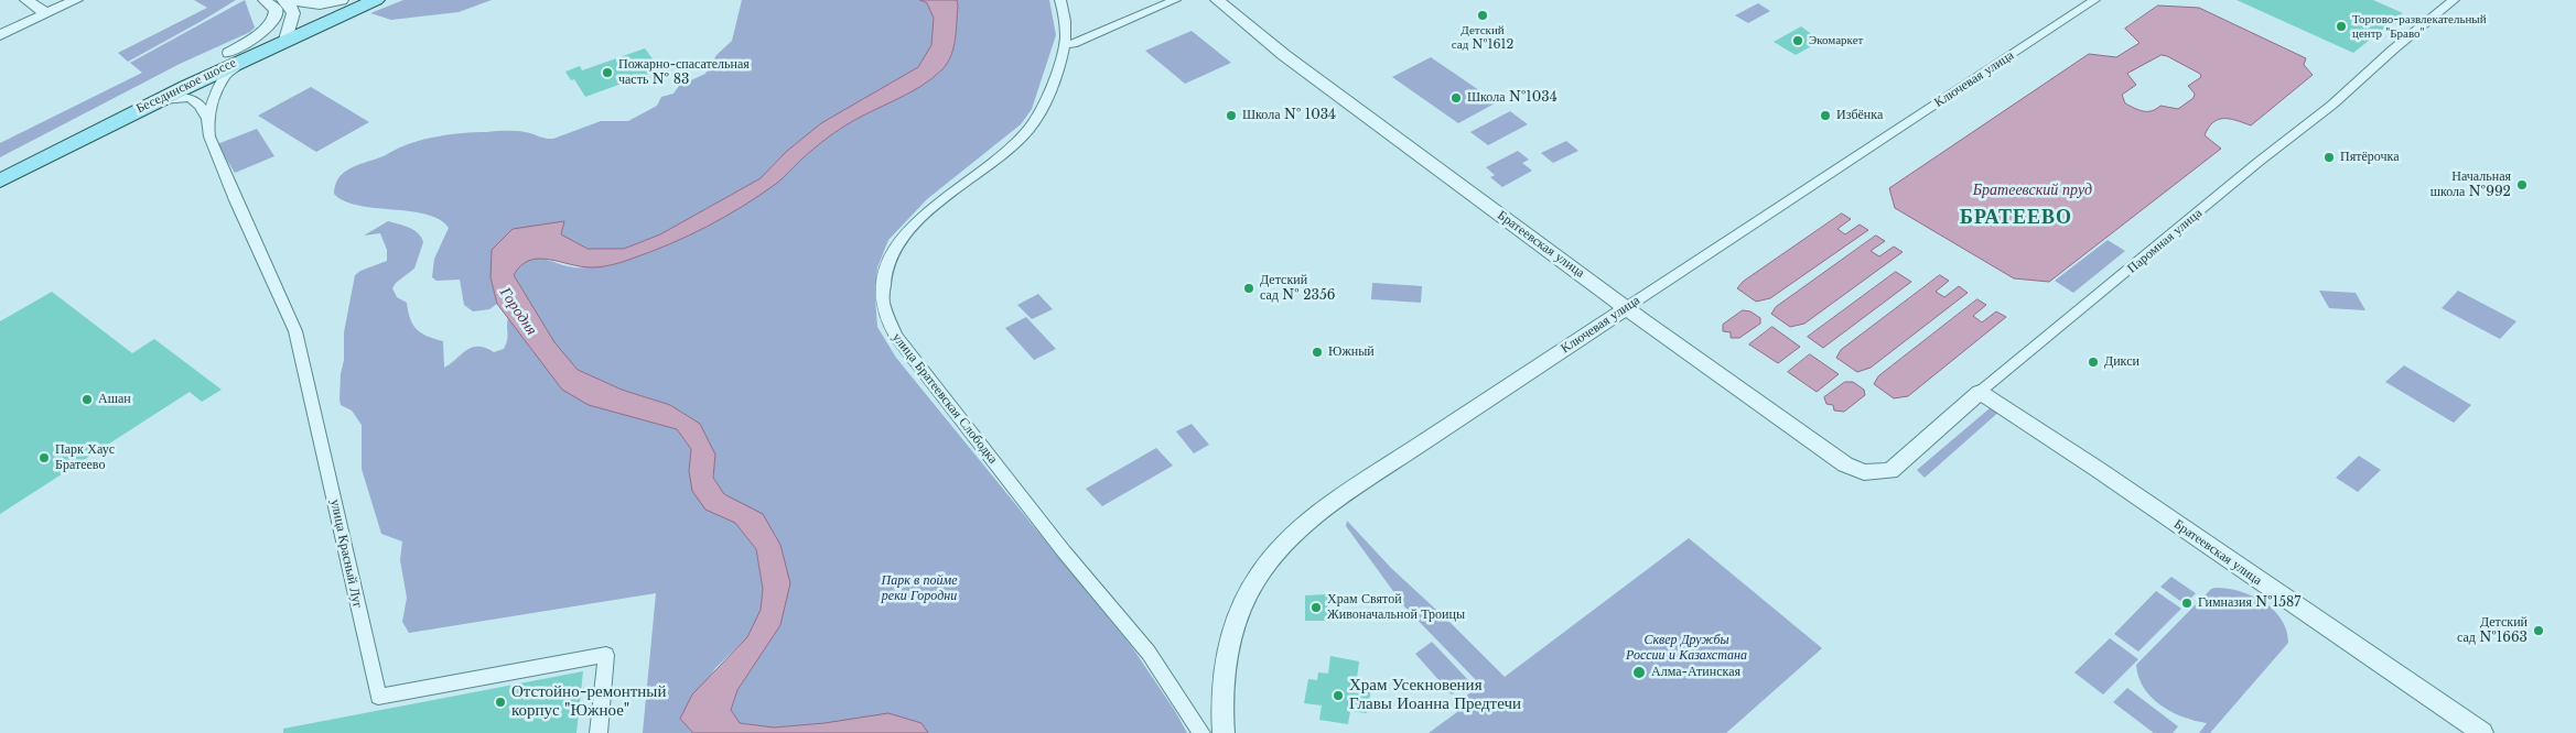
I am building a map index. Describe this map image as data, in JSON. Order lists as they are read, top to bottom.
{
  "streets": {
    "main road": ["Бесединское шоссе"],
    "street": [
      "Ключевая улица",
      "Паромная улица",
      "Братеевская улица",
      "улица Братеевская Слободка",
      "улица Красный Луг"
    ]
  },
  "crossings": [
    ["Ключевая улица", "Братеевская улица"],
    ["Бесединское шоссе", "улица Красный Луг"],
    ["Паромная улица", "Братеевская улица"]
  ],
  "districts": ["БРАТЕЕВО"],
  "water": ["Братеевский пруд", "Городня"],
  "parks": ["Парк в пойме реки Городни", "Сквер Дружбы России и Казахстана"],
  "places": [
    "Детский сад №1612",
    "Торгово-развлекательный центр \"Браво\"",
    "Экомаркет",
    "Пожарно-спасательная часть № 83",
    "Школа №1034",
    "Школа № 1034",
    "Избёнка",
    "Пятёрочка",
    "Начальная школа №992",
    "Детский сад № 2356",
    "Южный",
    "Дикси",
    "Ашан",
    "Парк Хаус Братеево",
    "Гимназия №1587",
    "Храм Святой Живоначальной Троицы",
    "Детский сад №1663",
    "Алма-Атинская",
    "Храм Усекновения Главы Иоанна Предтечи",
    "Отстойно-ремонтный корпус \"Южное\""
  ]
}
